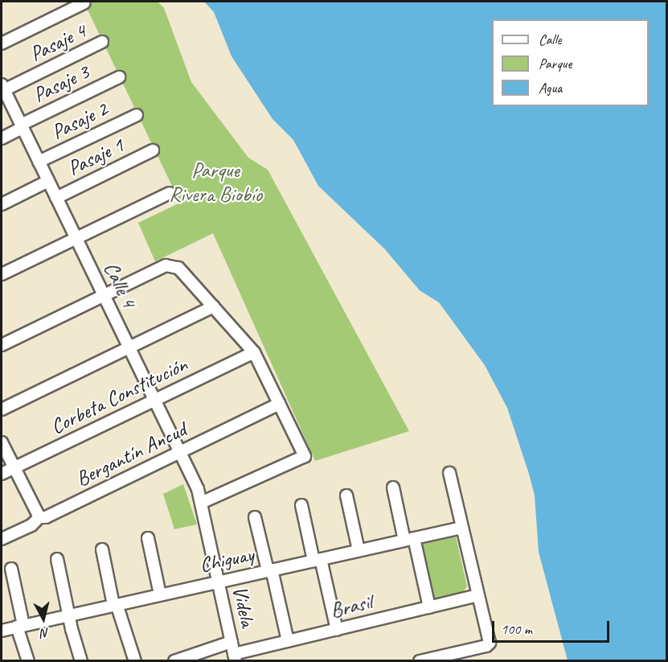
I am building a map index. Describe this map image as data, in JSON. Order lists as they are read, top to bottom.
{
  "streets": {
    "street": [
      "Pasaje 4",
      "Pasaje 3",
      "Pasaje 2",
      "Pasaje 1",
      "Calle 4",
      "Corbeta Constitución",
      "Bergantín Ancud",
      "Chiguay",
      "Videla",
      "Brasil"
    ]
  },
  "crossings": [
    ["Pasaje 4", "Calle 4"],
    ["Pasaje 3", "Calle 4"],
    ["Pasaje 2", "Calle 4"],
    ["Pasaje 1", "Calle 4"],
    ["Calle 4", "Corbeta Constitución"],
    ["Calle 4", "Bergantín Ancud"],
    ["Calle 4", "Videla"],
    ["Chiguay", "Videla"],
    ["Videla", "Brasil"]
  ],
  "parks": ["Parque Rivera Biobío"],
  "legend": ["Calle", "Parque", "Agua"],
  "scale_bar": "100 m",
  "north": "bottom"
}
